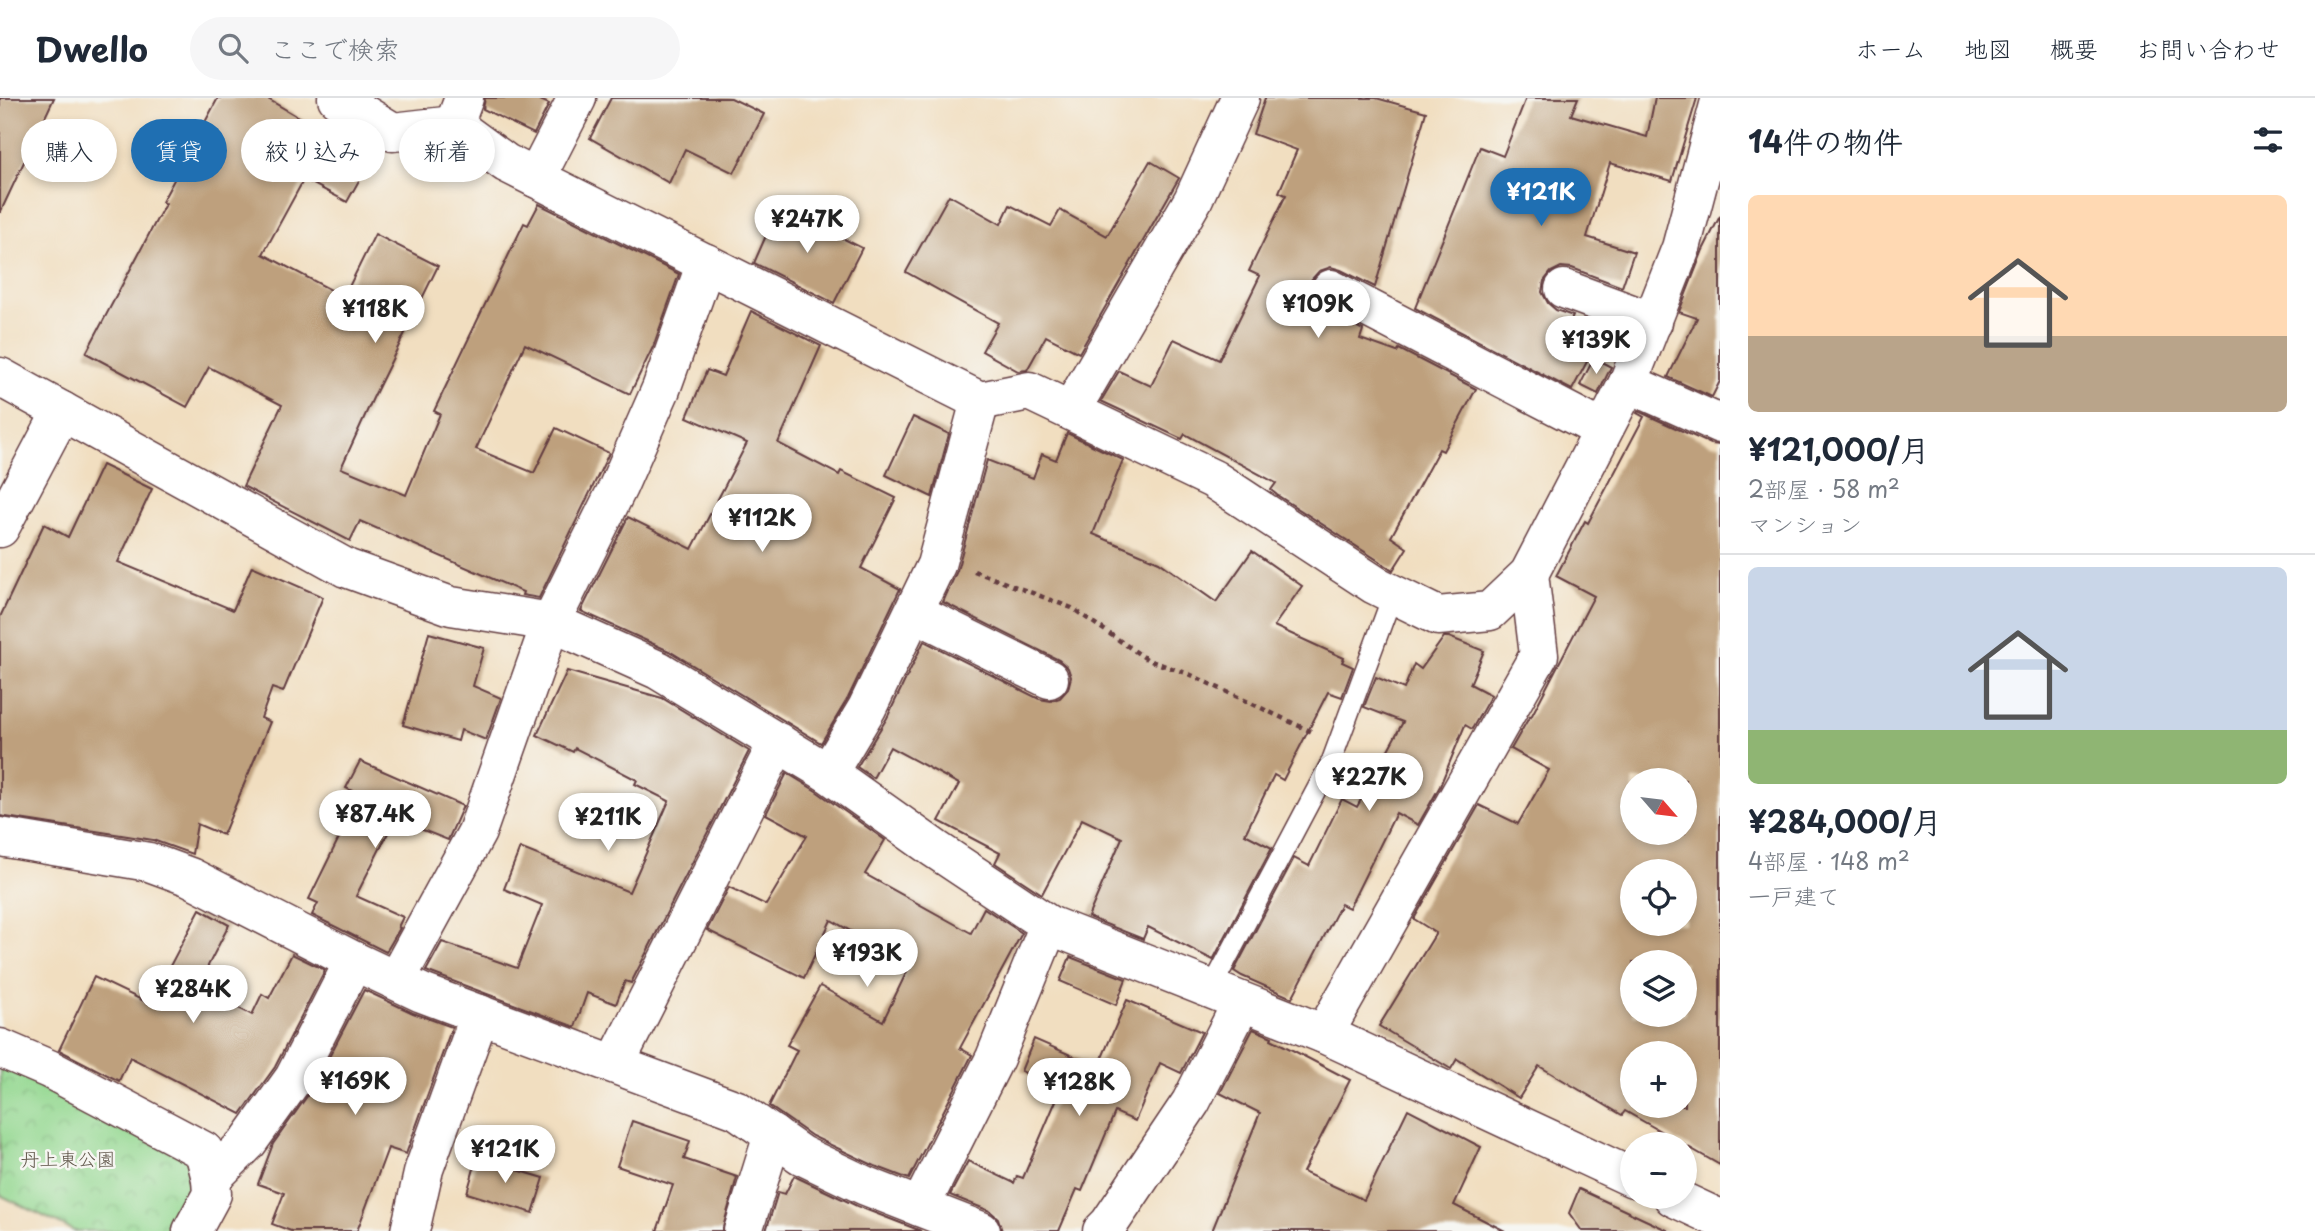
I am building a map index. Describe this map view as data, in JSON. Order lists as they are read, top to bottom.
{
  "parks": ["丹上東公園"],
  "north": "bottom right",
  "page": {
    "header": "Dwello",
    "search": "ここで検索",
    "nav": [
      "ホーム",
      "地図",
      "概要",
      "お問い合わせ"
    ],
    "heading": "14件の物件",
    "chip": [
      "購入",
      "賃貸",
      "絞り込み",
      "新着"
    ],
    "price": [
      "¥121K",
      "¥247K",
      "¥109K",
      "¥118K",
      "¥139K",
      "¥112K",
      "¥227K",
      "¥87.4K",
      "¥211K",
      "¥193K",
      "¥284K",
      "¥169K",
      "¥128K",
      "¥121K"
    ],
    "list": [
      {
        "name": "¥121,000/月",
        "note": "2部屋 · 58 m² · マンション"
      },
      {
        "name": "¥284,000/月",
        "note": "4部屋 · 148 m² · 一戸建て"
      }
    ],
    "map_buttons": ["+", "−"]
  }
}
